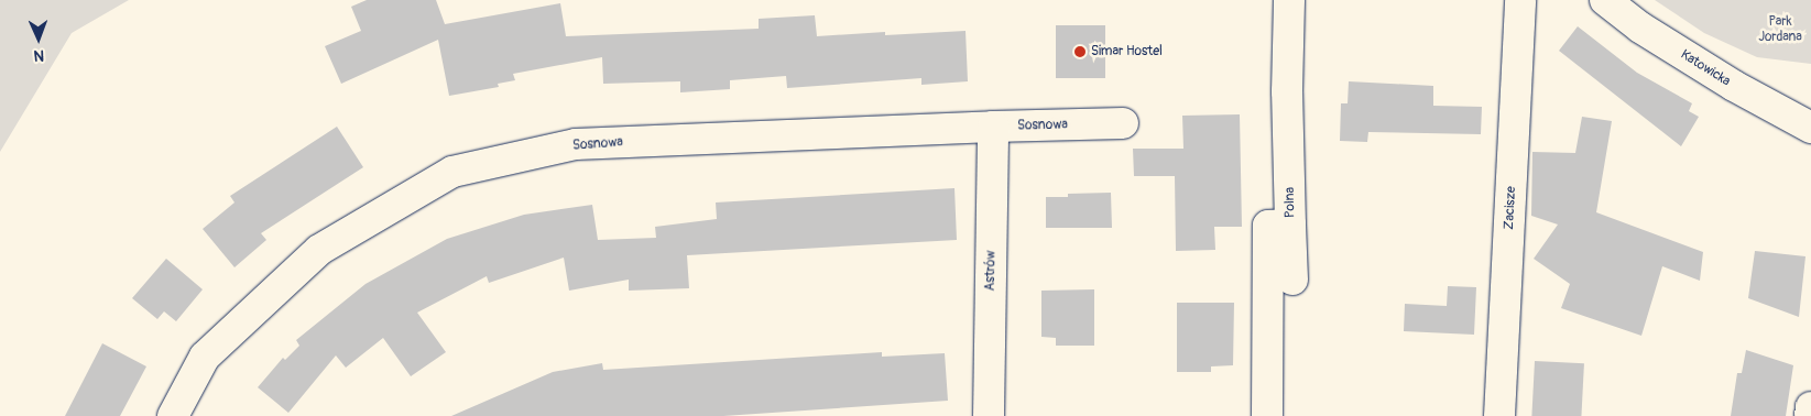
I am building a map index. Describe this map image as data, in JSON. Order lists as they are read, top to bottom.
{
  "streets": {
    "street": [
      "Katowicka",
      "Sosnowa",
      "Polna",
      "Zacisze",
      "Astrów"
    ]
  },
  "crossings": [
    ["Sosnowa", "Astrów"]
  ],
  "parks": ["Park Jordana"],
  "places": ["Simar Hostel"],
  "north": "bottom"
}
